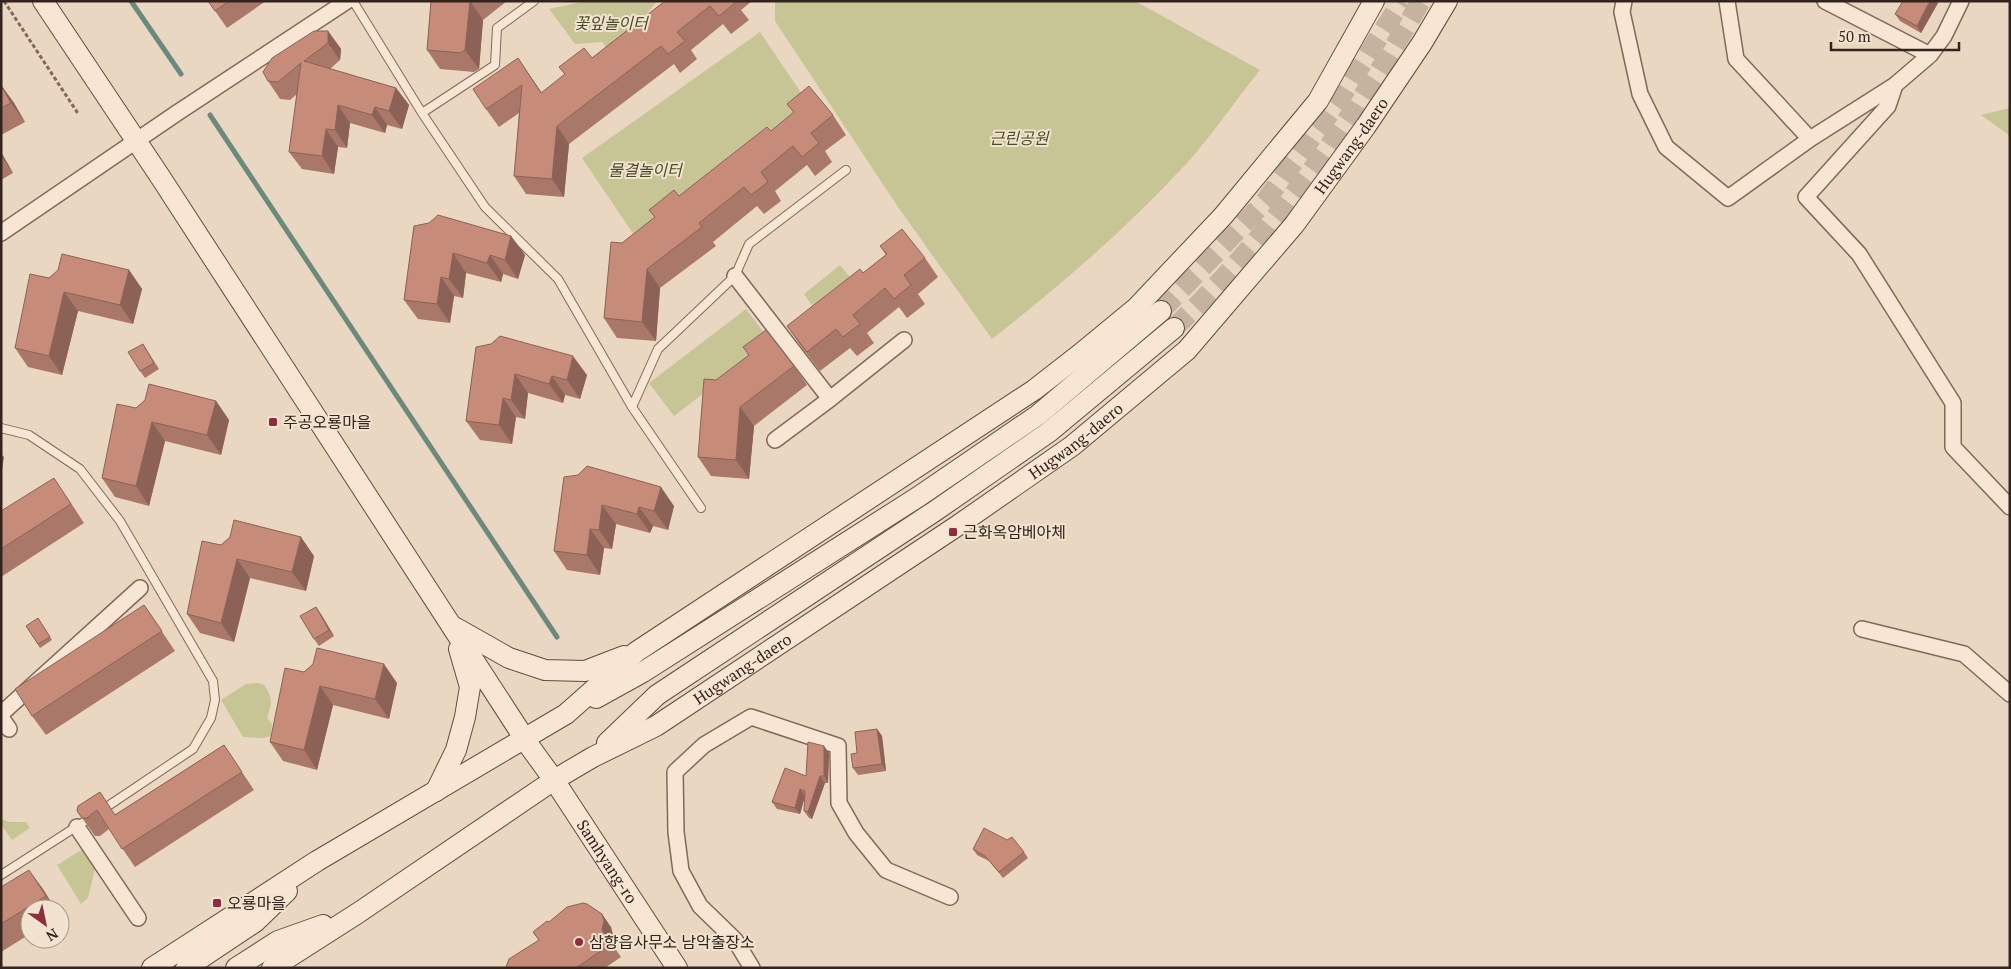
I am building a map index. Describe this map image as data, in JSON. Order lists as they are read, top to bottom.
{
  "streets": {
    "street": ["Hugwang-daero", "Samhyang-ro"]
  },
  "crossings": [
    ["Hugwang-daero", "Samhyang-ro"]
  ],
  "parks": ["꽃잎놀이터", "근린공원", "물결놀이터"],
  "places": {
    "transit": ["주공오룡마을", "근화옥암베아체", "오룡마을"],
    "other": ["삼향읍사무소 남악출장소"]
  },
  "scale_bar": "50 m",
  "north": "bottom right"
}
